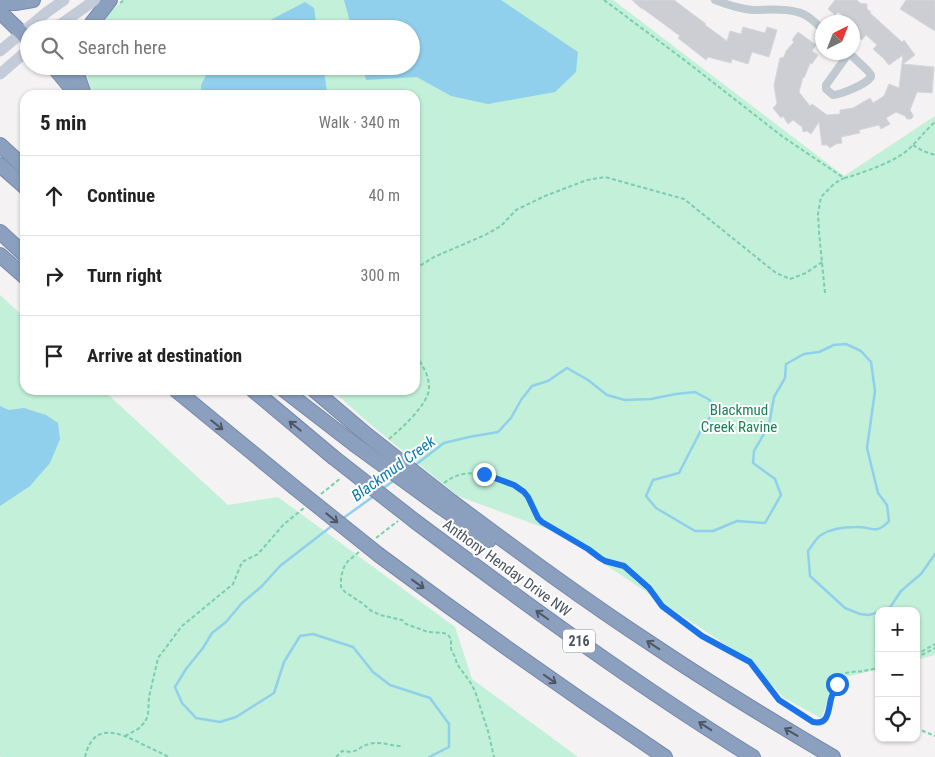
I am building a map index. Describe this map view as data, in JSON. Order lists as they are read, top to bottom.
{
  "streets": {
    "highway": ["Anthony Henday Drive NW", "216"]
  },
  "water": ["Blackmud Creek"],
  "parks": ["Blackmud Creek Ravine"],
  "north": "top right",
  "page": {
    "search": "Search here",
    "heading": ["5 min", "Walk · 340 m"],
    "list": [
      ["Continue", "40 m"],
      ["Turn right", "300 m"],
      "Arrive at destination"
    ],
    "map_buttons": ["+", "−"]
  }
}
